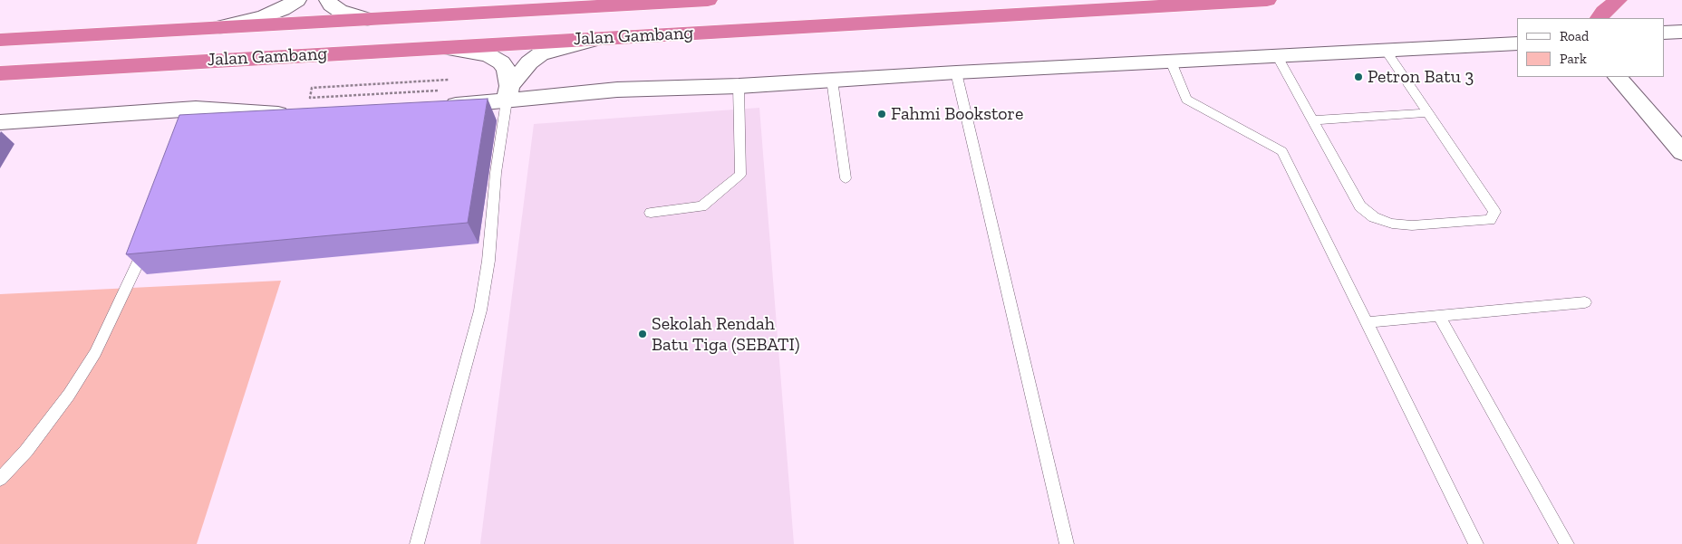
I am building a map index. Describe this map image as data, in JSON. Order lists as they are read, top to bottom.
{
  "streets": {
    "highway": ["Jalan Gambang"]
  },
  "places": ["Petron Batu 3", "Fahmi Bookstore", "Sekolah Rendah Batu Tiga (SEBATI)"],
  "legend": ["Road", "Park"]
}
